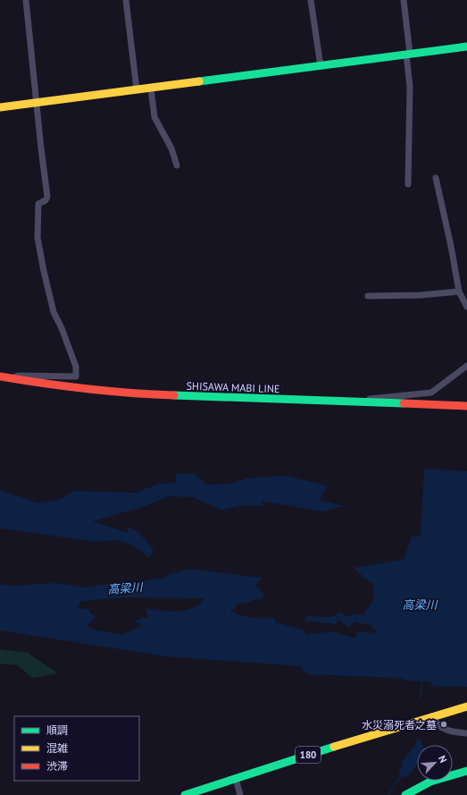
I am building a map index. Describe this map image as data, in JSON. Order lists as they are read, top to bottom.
{
  "streets": {
    "main road": ["SHISAWA MABI LINE", "180"]
  },
  "water": ["高梁川"],
  "places": ["水災溺死者之墓"],
  "legend": ["順調", "混雑", "渋滞"],
  "north": "top right"
}
